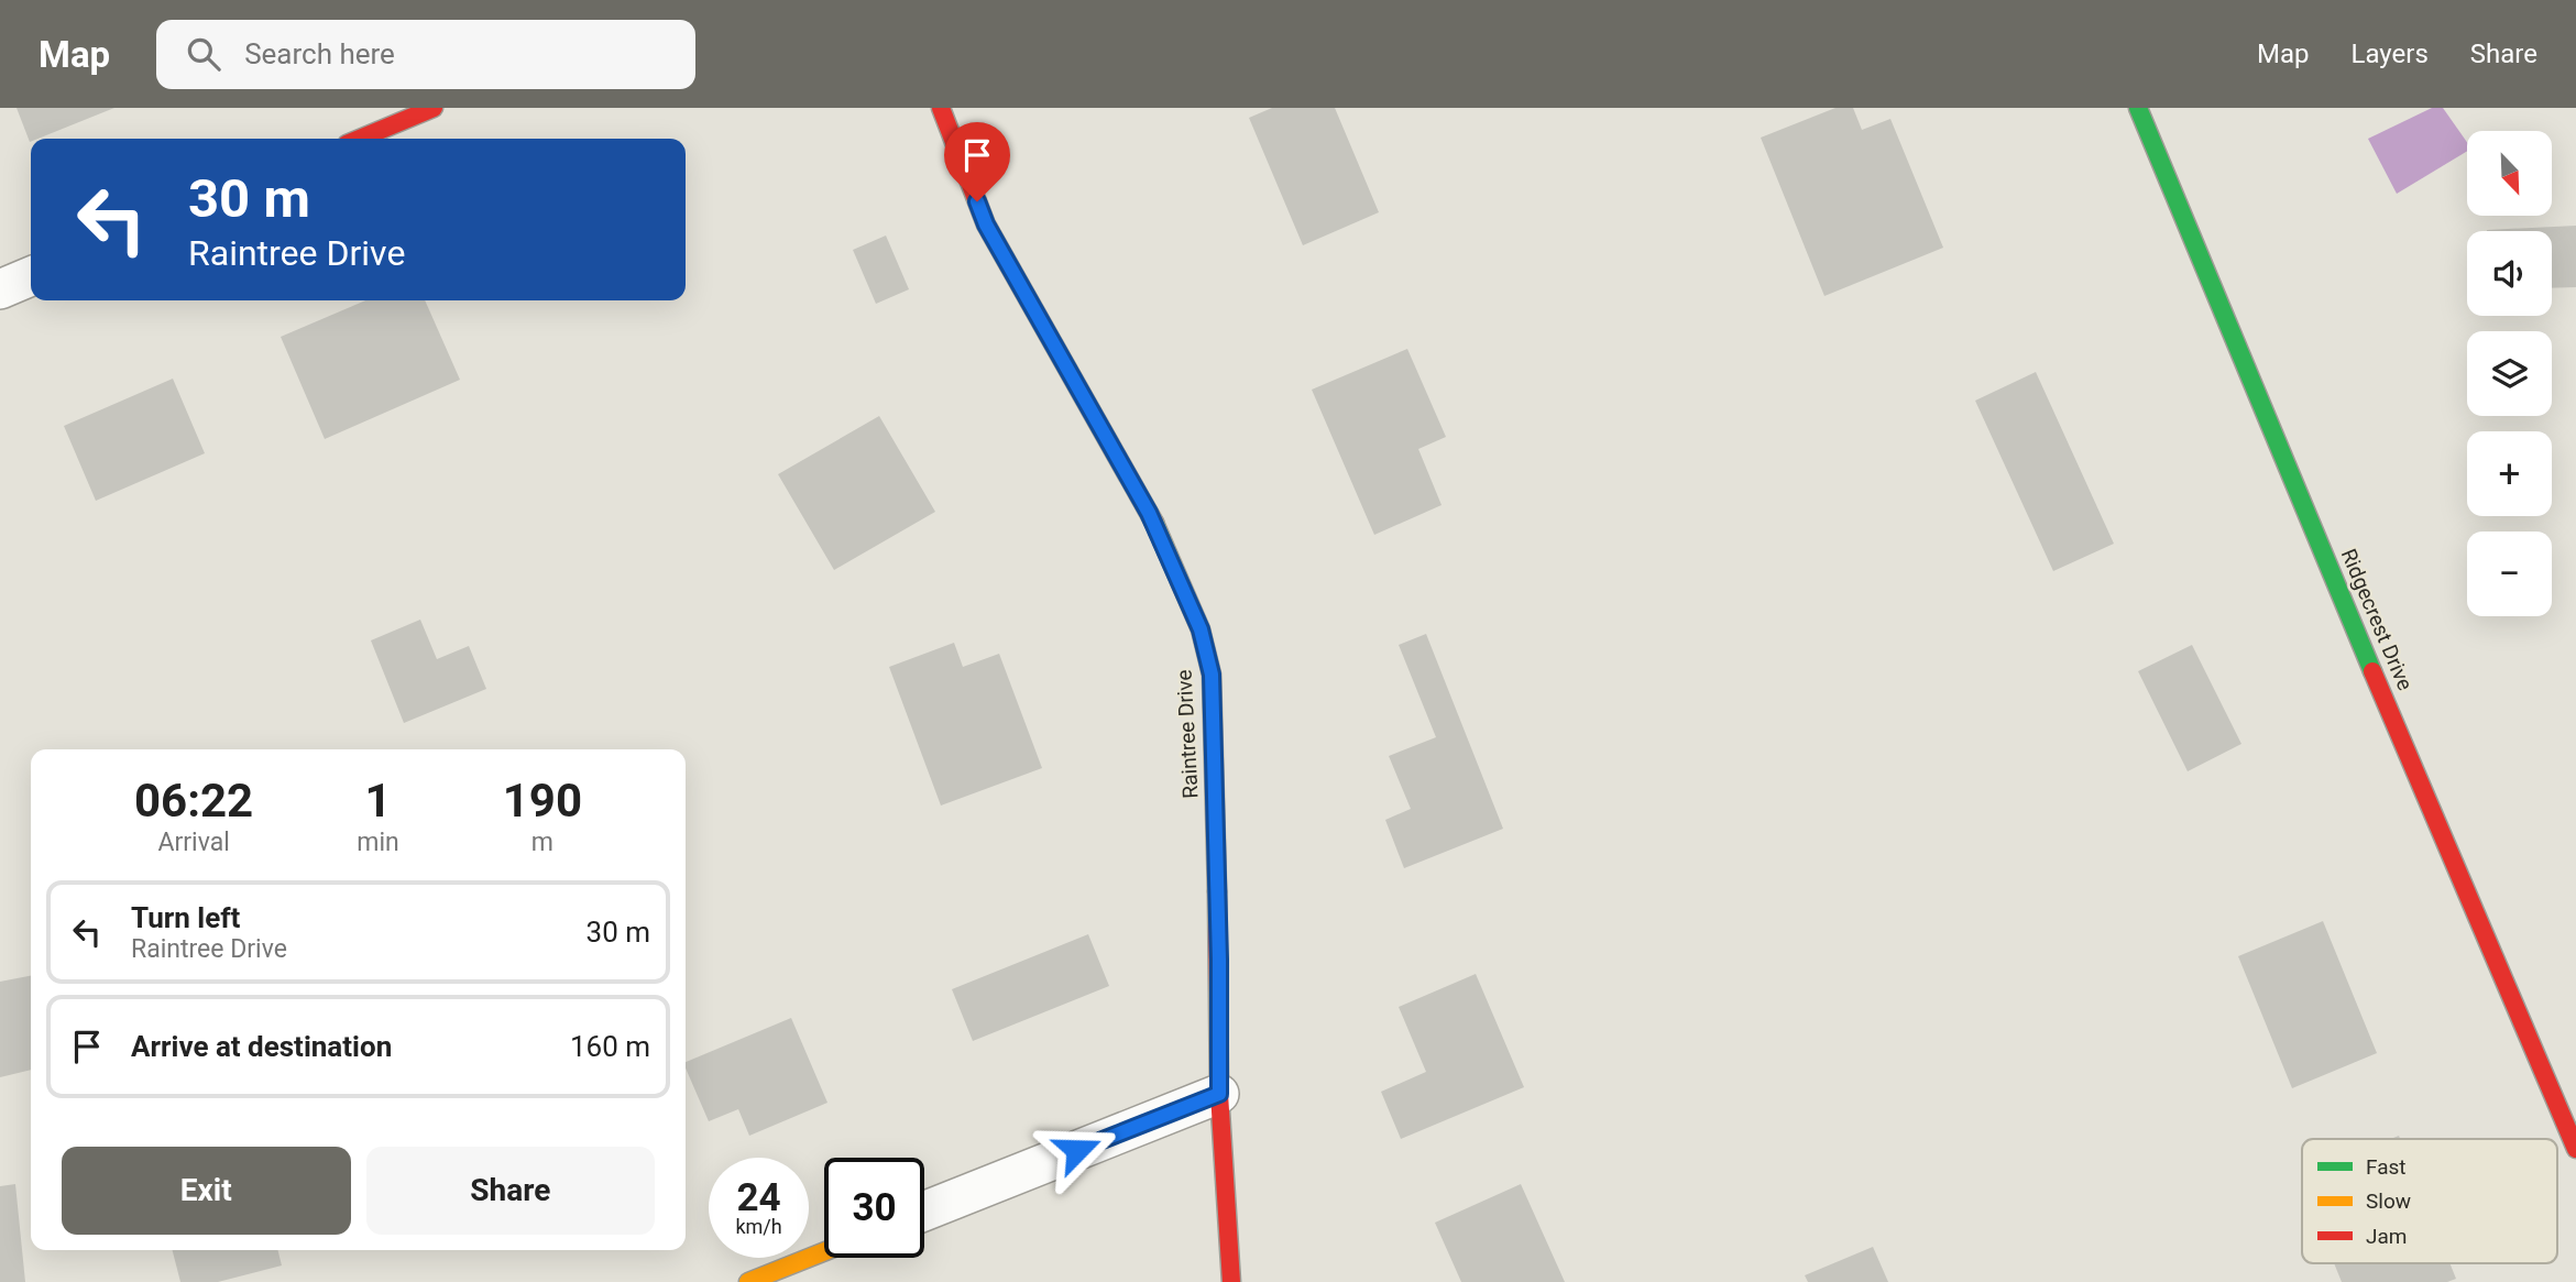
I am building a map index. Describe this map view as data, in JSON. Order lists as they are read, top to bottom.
{
  "streets": {
    "street": ["Ridgecrest Drive", "Raintree Drive"]
  },
  "legend": ["Fast", "Slow", "Jam"],
  "north": "bottom right",
  "page": {
    "header": "Map",
    "search": "Search here",
    "nav": ["Map", "Layers", "Share"],
    "map_buttons": ["+", "−"],
    "turn": ["30 m", "Raintree Drive"],
    "eta": [
      "06:22",
      "Arrival",
      "1",
      "min",
      "190",
      "m"
    ],
    "list": [
      {
        "name": "Turn left",
        "note": "Raintree Drive",
        "value": "30 m"
      },
      {
        "name": "Arrive at destination",
        "value": "160 m"
      }
    ],
    "buttons": ["Exit", "Share"],
    "speed": "24 km/h",
    "limit": "30"
  }
}
